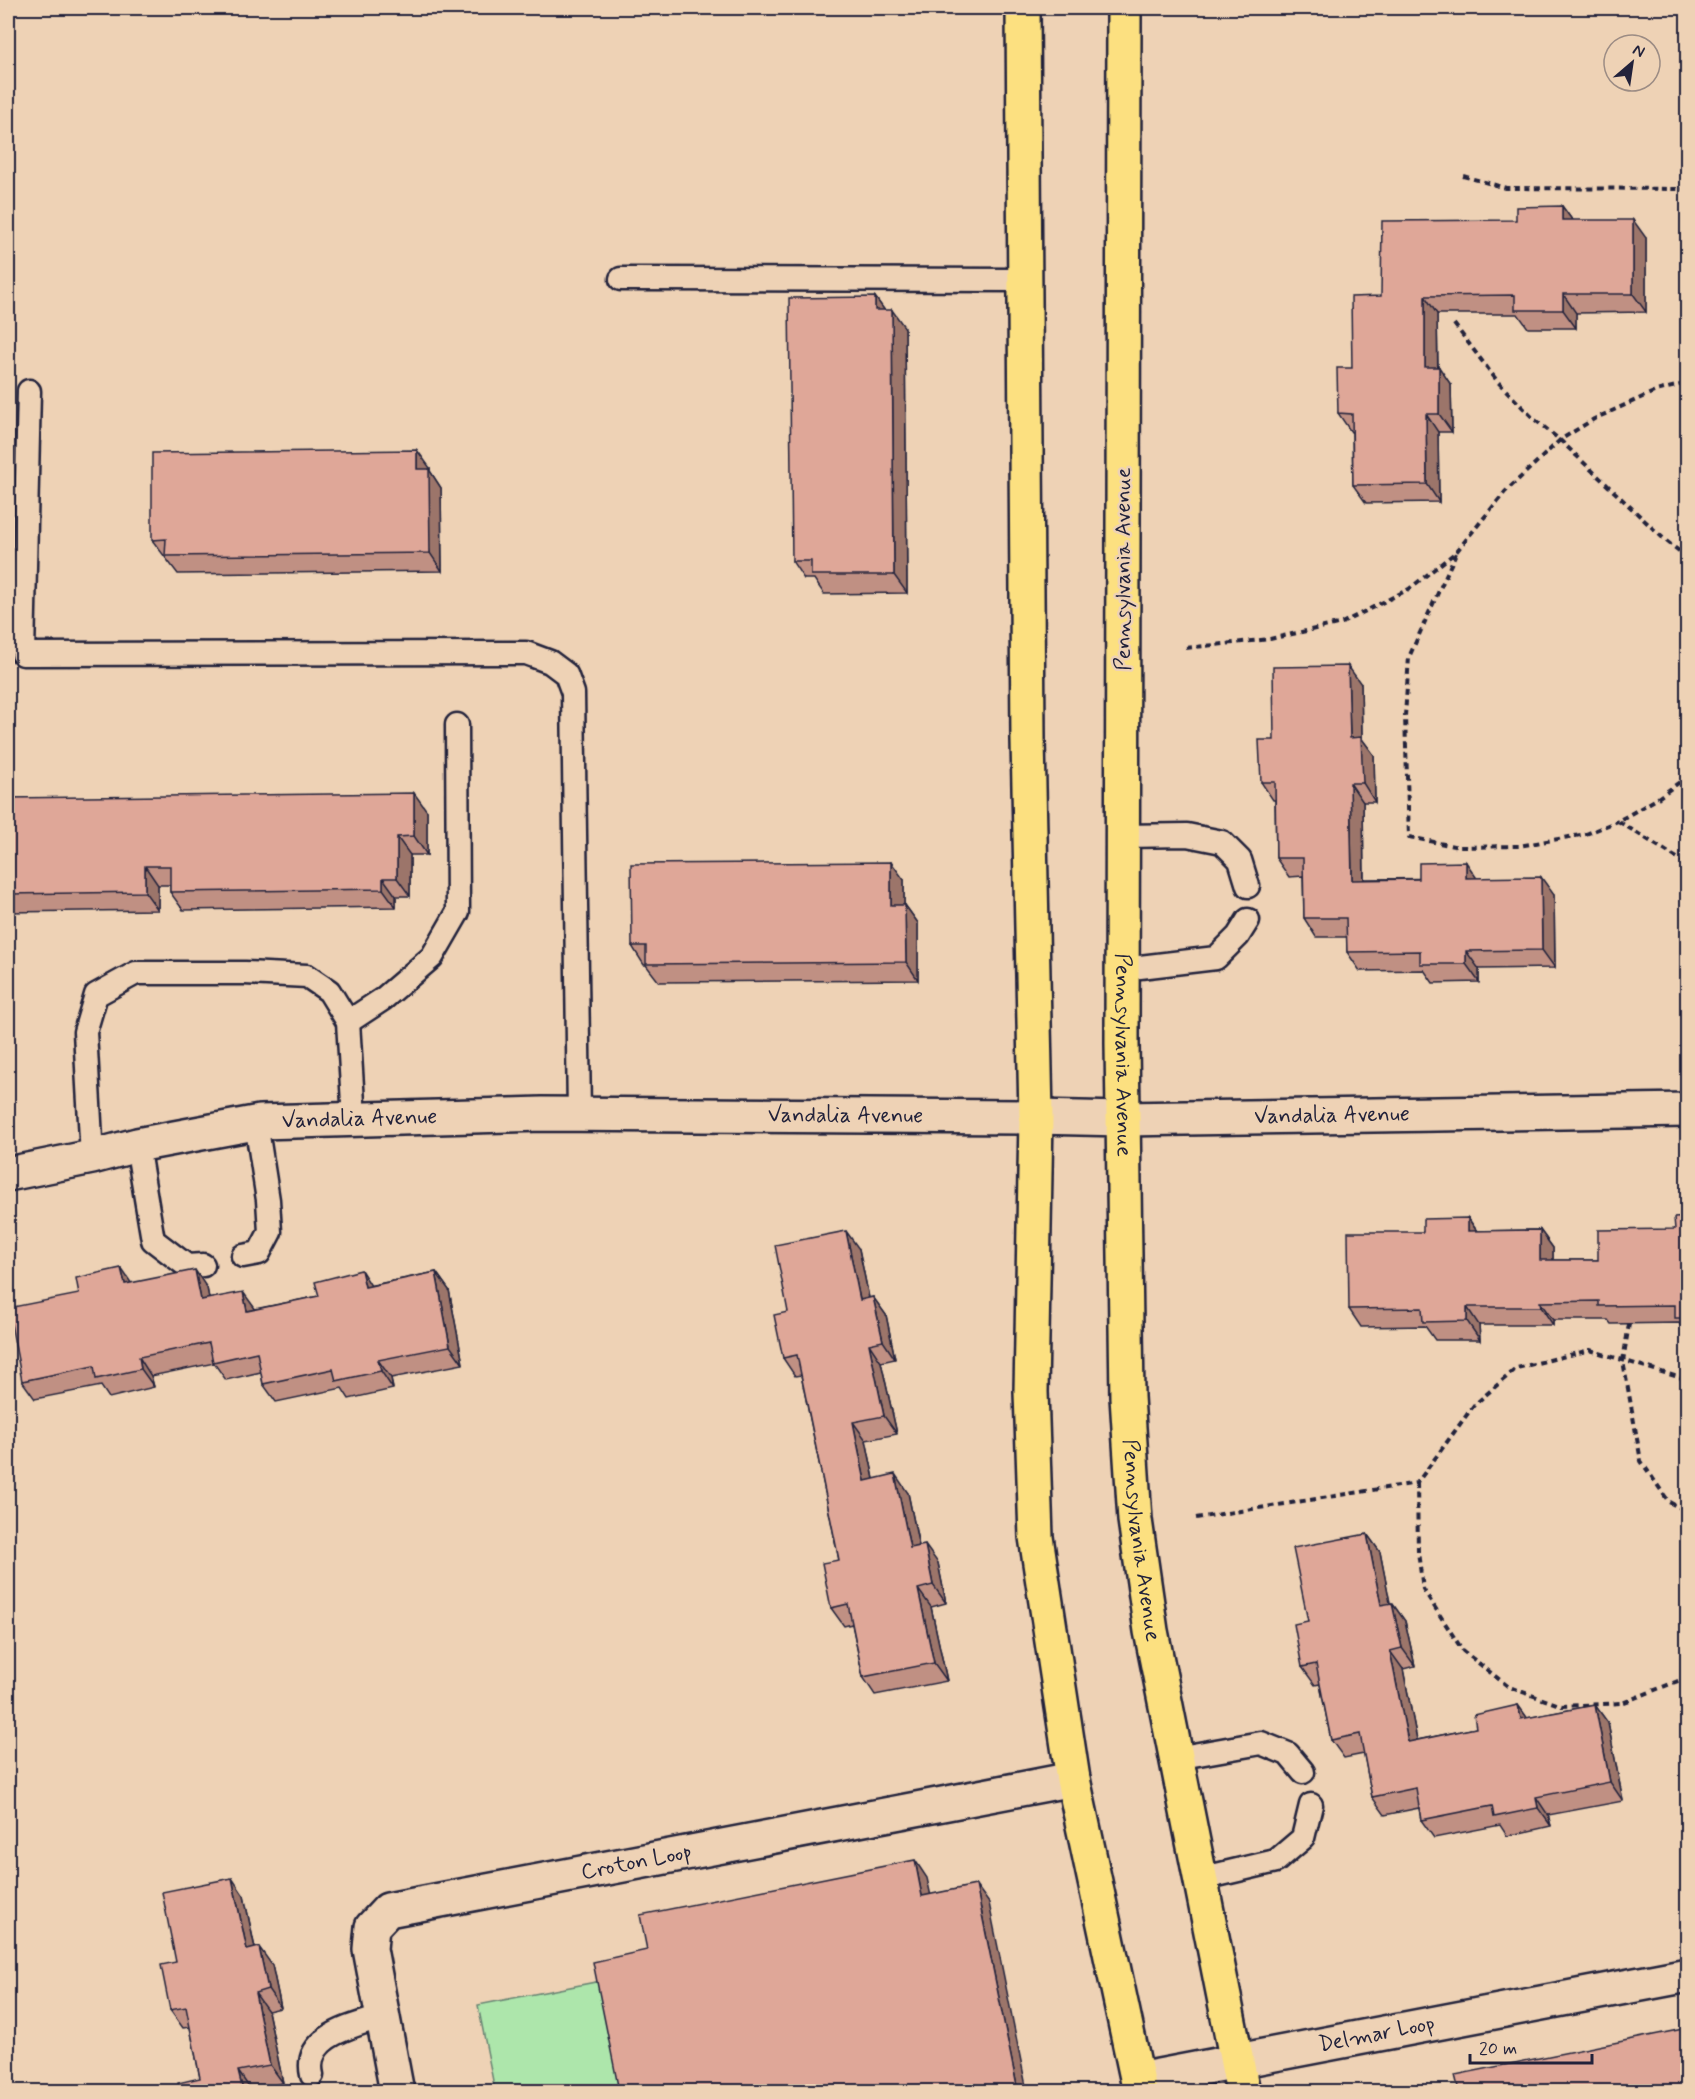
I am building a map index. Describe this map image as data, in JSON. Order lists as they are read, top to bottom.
{
  "streets": {
    "main road": ["Pennsylvania Avenue"],
    "street": ["Vandalia Avenue", "Croton Loop", "Delmar Loop"]
  },
  "crossings": [
    ["Pennsylvania Avenue", "Vandalia Avenue"],
    ["Pennsylvania Avenue", "Delmar Loop"]
  ],
  "scale_bar": "20 m",
  "north": "top right"
}
